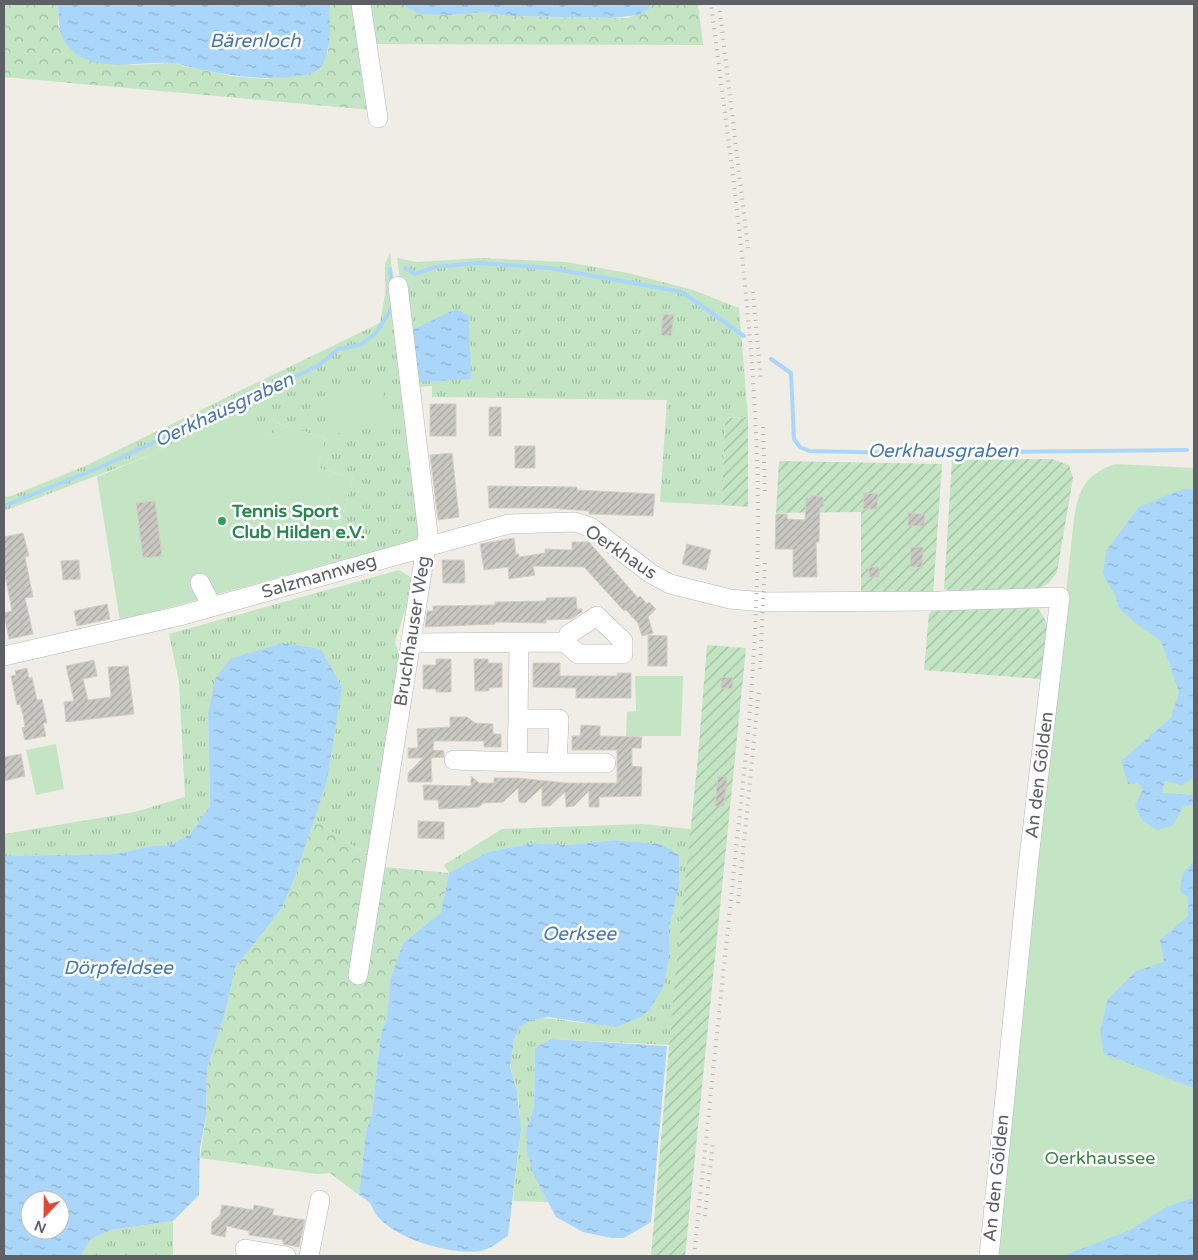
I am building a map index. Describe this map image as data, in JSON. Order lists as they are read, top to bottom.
{
  "streets": {
    "street": [
      "Oerkhaus",
      "Salzmannweg",
      "Bruchhauser Weg",
      "An den Gölden"
    ]
  },
  "crossings": [
    ["Oerkhaus", "Salzmannweg"],
    ["Oerkhaus", "Bruchhauser Weg"],
    ["Oerkhaus", "An den Gölden"],
    ["Salzmannweg", "Bruchhauser Weg"]
  ],
  "water": [
    "Bärenloch",
    "Oerkhausgraben",
    "Oerksee",
    "Dörpfeldsee"
  ],
  "parks": ["Oerkhaussee"],
  "places": ["Tennis Sport Club Hilden e.V."],
  "north": "bottom"
}
